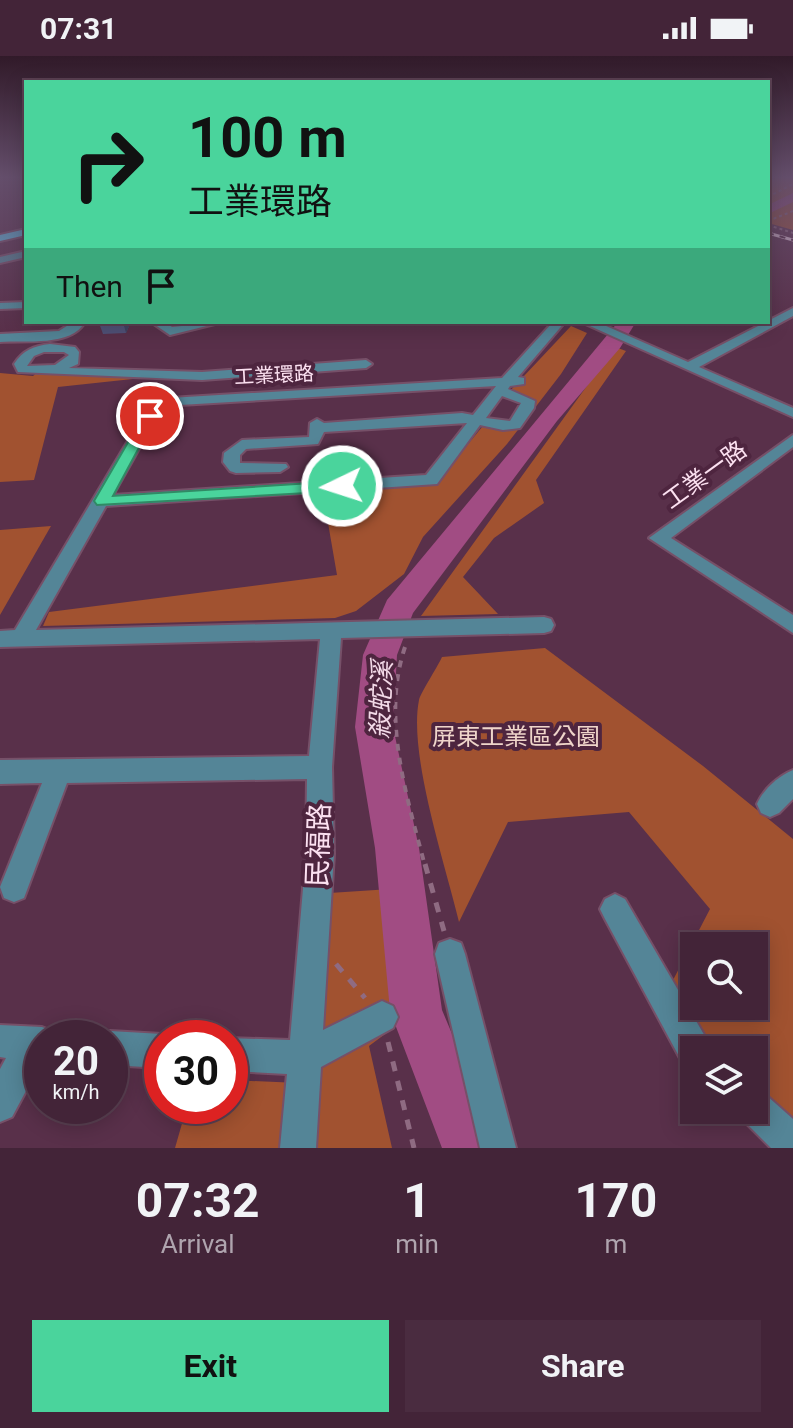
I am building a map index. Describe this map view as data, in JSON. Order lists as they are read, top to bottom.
{
  "streets": {
    "street": ["工業環路", "工業一路", "民福路"]
  },
  "water": ["殺蛇溪"],
  "parks": ["屏東工業區公園"],
  "page": {
    "status": "07:31",
    "turn": ["100 m", "工業環路"],
    "then": "Then",
    "speed": "20 km/h",
    "limit": "30",
    "eta": [
      "07:32",
      "Arrival",
      "1",
      "min",
      "170",
      "m"
    ],
    "buttons": ["Exit", "Share"]
  }
}
